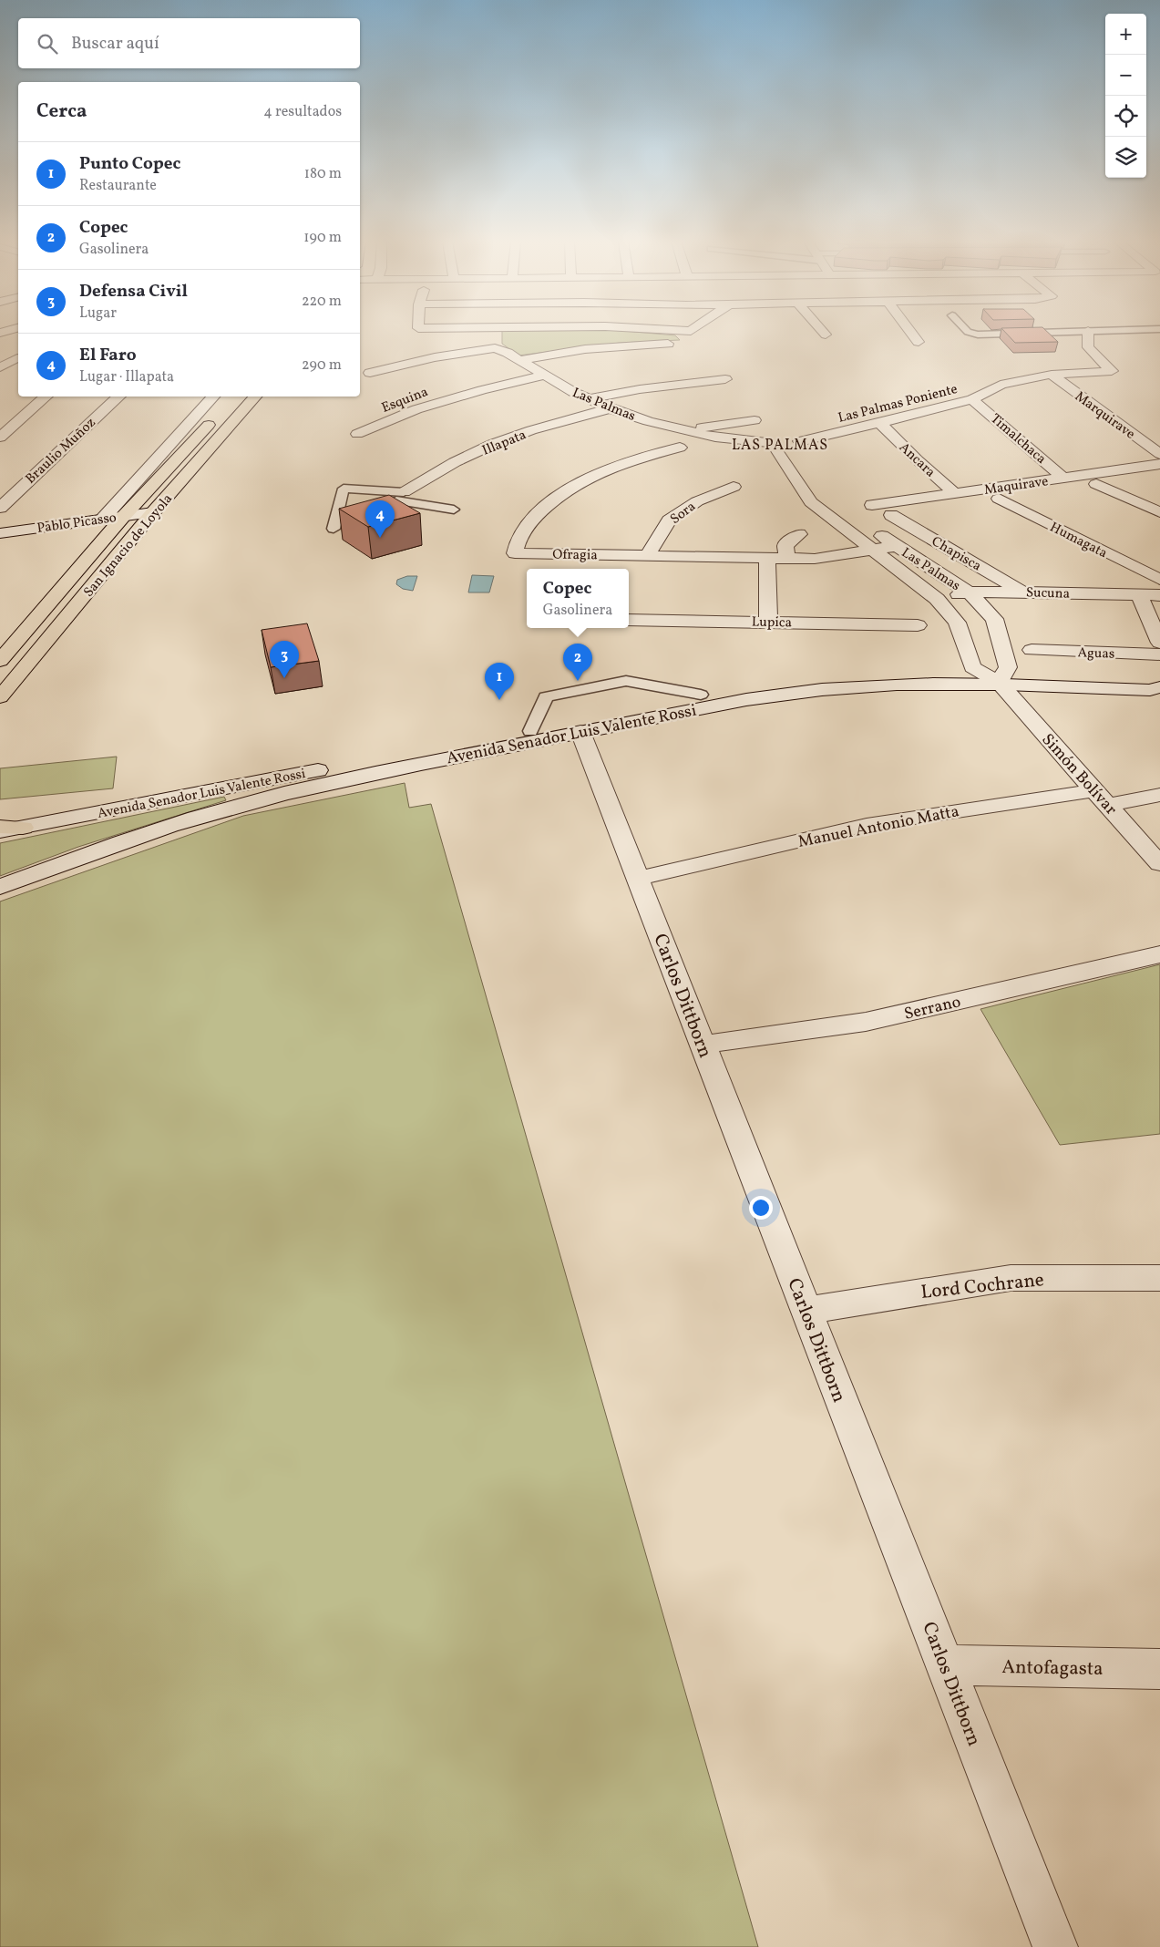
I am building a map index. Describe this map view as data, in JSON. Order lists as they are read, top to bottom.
{
  "streets": {
    "main road": ["San Ignacio de Loyola"],
    "street": [
      "Esquina",
      "Las Palmas Poniente",
      "Las Palmas",
      "Marquirave",
      "Timalchaca",
      "Illapata",
      "Braulio Muñoz",
      "Ancara",
      "Maquirave",
      "Sora",
      "Pablo Picasso",
      "Humagata",
      "Chapisca",
      "Ofragia",
      "Sucuna",
      "Lupica",
      "Aguas",
      "Avenida Senador Luis Valente Rossi",
      "Simón Bolívar",
      "Manuel Antonio Matta",
      "Carlos Dittborn",
      "Serrano",
      "Lord Cochrane",
      "Antofagasta"
    ]
  },
  "crossings": [
    ["Esquina", "Las Palmas"],
    ["Las Palmas Poniente", "Las Palmas"],
    ["Las Palmas Poniente", "Marquirave"],
    ["Las Palmas Poniente", "Timalchaca"],
    ["Las Palmas Poniente", "Ancara"],
    ["Las Palmas", "Illapata"],
    ["Las Palmas", "Ofragia"],
    ["Las Palmas", "Sucuna"],
    ["Las Palmas", "Avenida Senador Luis Valente Rossi"],
    ["Las Palmas", "Simón Bolívar"],
    ["Timalchaca", "Maquirave"],
    ["Ancara", "Maquirave"],
    ["Sora", "Ofragia"],
    ["Pablo Picasso", "San Ignacio de Loyola"],
    ["Chapisca", "Sucuna"],
    ["Avenida Senador Luis Valente Rossi", "Simón Bolívar"],
    ["Avenida Senador Luis Valente Rossi", "Carlos Dittborn"],
    ["Simón Bolívar", "Manuel Antonio Matta"],
    ["Manuel Antonio Matta", "Carlos Dittborn"],
    ["Carlos Dittborn", "Serrano"],
    ["Carlos Dittborn", "Lord Cochrane"],
    ["Carlos Dittborn", "Antofagasta"]
  ],
  "districts": ["LAS PALMAS"],
  "page": {
    "map_buttons": ["+", "−"],
    "search": "Buscar aquí",
    "heading": ["Cerca", "4 resultados"],
    "list": [
      {
        "mark": "1",
        "name": "Punto Copec",
        "note": "Restaurante",
        "value": "180 m"
      },
      {
        "mark": "2",
        "name": "Copec",
        "note": "Gasolinera",
        "value": "190 m"
      },
      {
        "mark": "3",
        "name": "Defensa Civil",
        "note": "Lugar",
        "value": "220 m"
      },
      {
        "mark": "4",
        "name": "El Faro",
        "note": "Lugar · Illapata",
        "value": "290 m"
      }
    ],
    "pins": [
      "4",
      "3",
      "2",
      "1"
    ],
    "popup": ["Copec", "Gasolinera"]
  }
}
